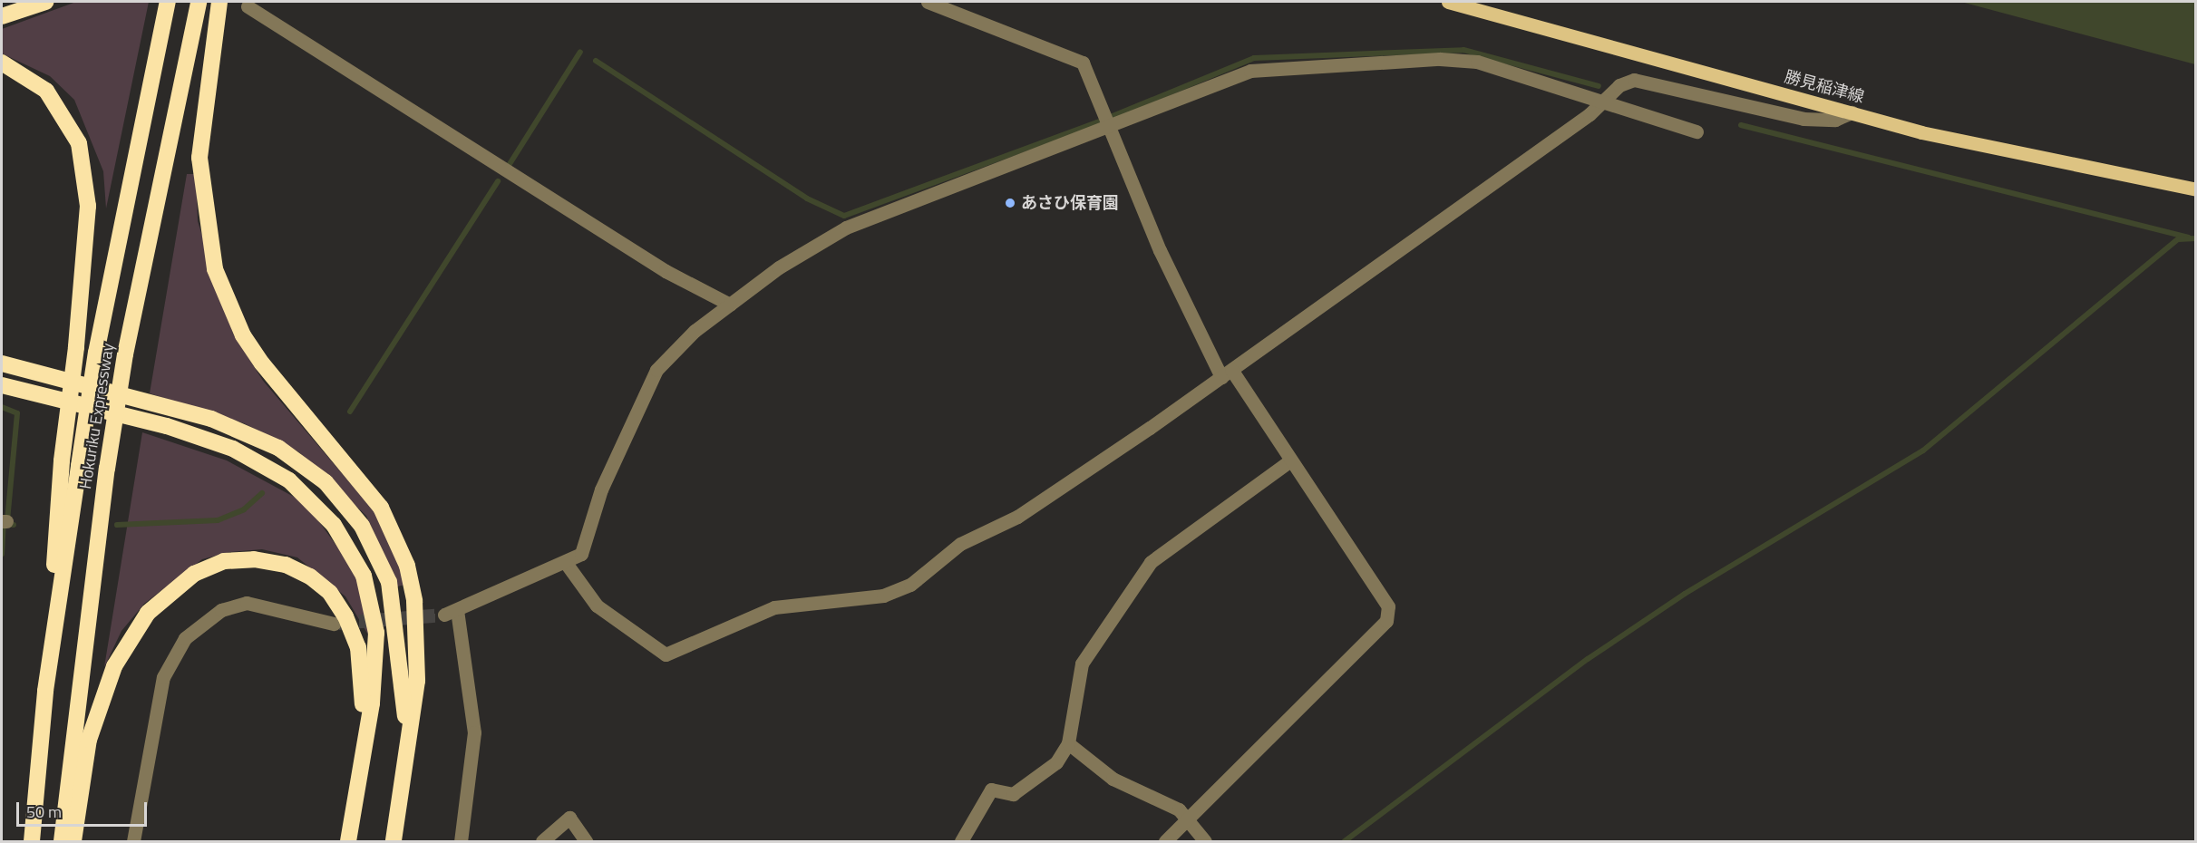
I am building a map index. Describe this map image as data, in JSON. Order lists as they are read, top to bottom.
{
  "streets": {
    "highway": ["Hokuriku Expressway"],
    "main road": ["勝見稲津線"]
  },
  "places": ["あさひ保育園"],
  "scale_bar": "50 m"
}
